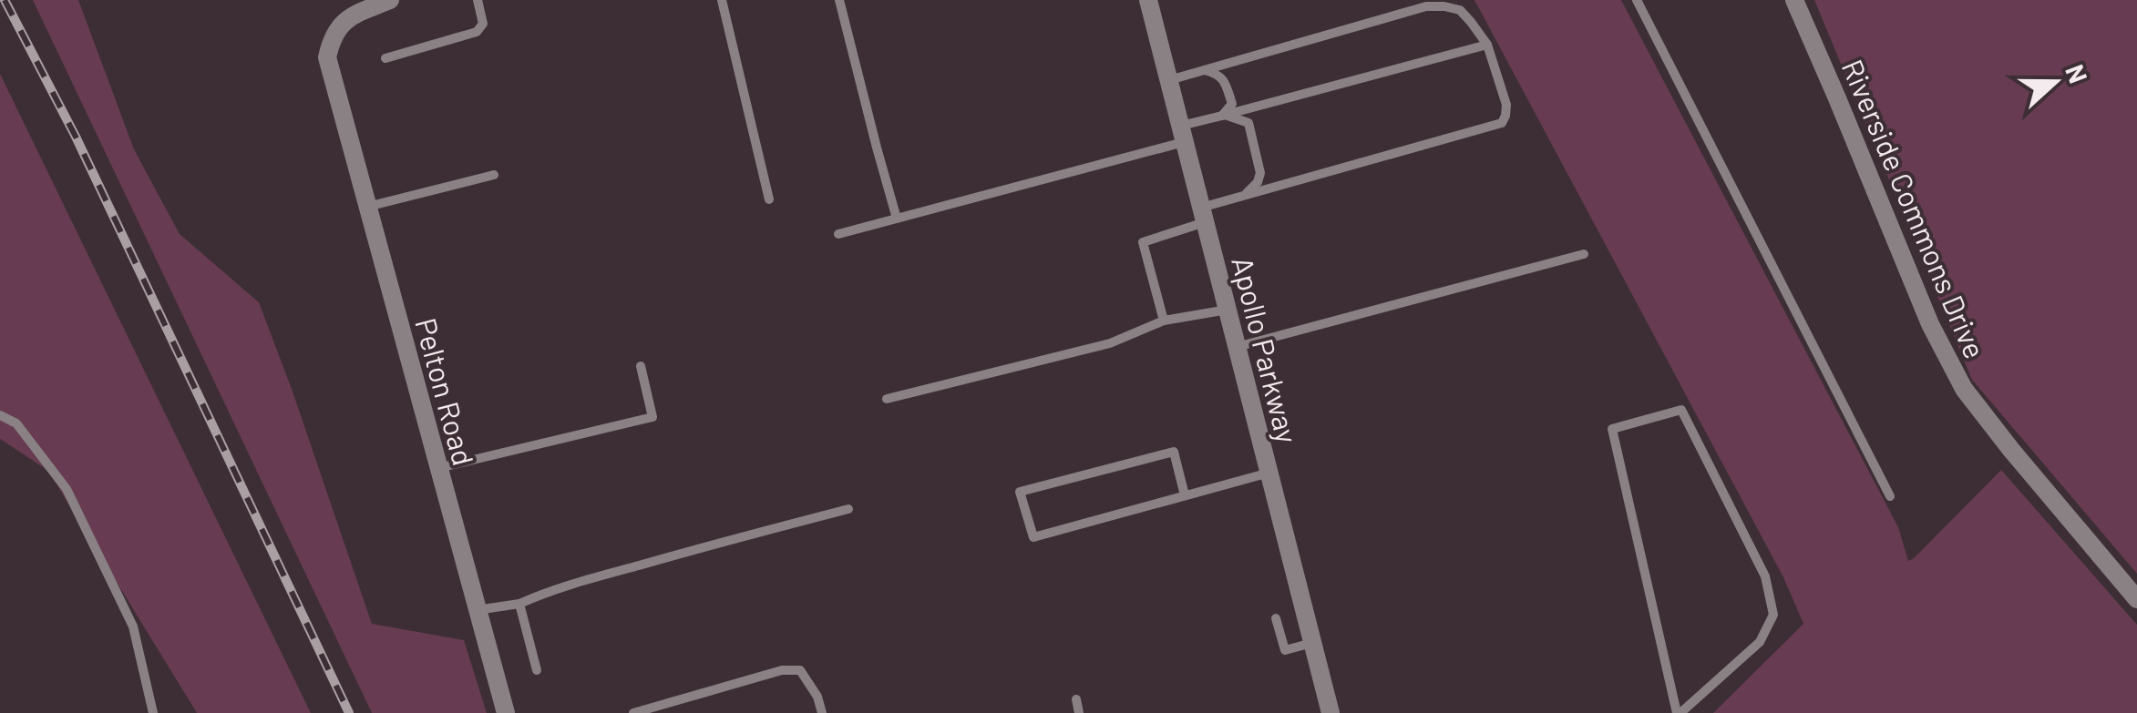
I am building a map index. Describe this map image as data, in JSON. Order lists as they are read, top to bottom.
{
  "streets": {
    "street": ["Riverside Commons Drive", "Apollo Parkway", "Pelton Road"]
  },
  "north": "right"
}
